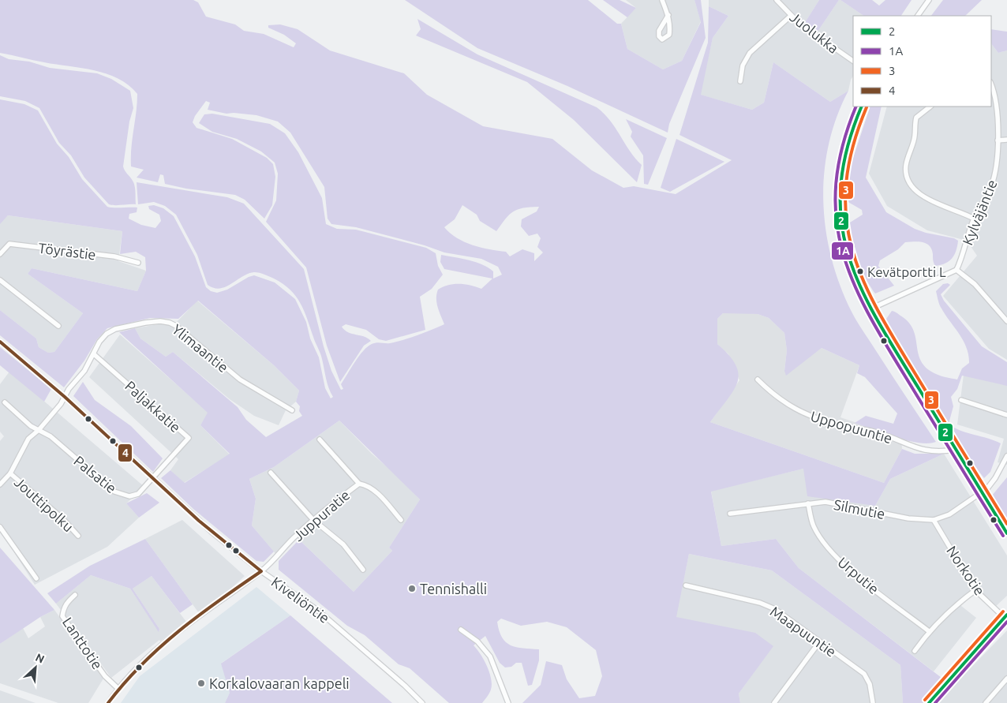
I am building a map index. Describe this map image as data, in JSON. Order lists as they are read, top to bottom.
{
  "streets": {
    "street": [
      "Juolukka",
      "Kylväjäntie",
      "Töyrästie",
      "Ylimaantie",
      "Paljakkatie",
      "Uppopuuntie",
      "Palsatie",
      "Jouttipolku",
      "Silmutie",
      "Juppuratie",
      "Norkotie",
      "Urputie",
      "Kiveliöntie",
      "Maapuuntie",
      "Lanttotie"
    ]
  },
  "crossings": [
    ["Ylimaantie", "Paljakkatie"],
    ["Ylimaantie", "Palsatie"],
    ["Ylimaantie", "Jouttipolku"],
    ["Ylimaantie", "Kiveliöntie"],
    ["Paljakkatie", "Palsatie"],
    ["Paljakkatie", "Kiveliöntie"],
    ["Palsatie", "Kiveliöntie"],
    ["Silmutie", "Norkotie"],
    ["Silmutie", "Urputie"],
    ["Juppuratie", "Kiveliöntie"],
    ["Juppuratie", "Lanttotie"]
  ],
  "places": ["Kevätportti L", "Tennishalli", "Korkalovaaran kappeli"],
  "lines": [
    "transit line 2",
    "transit line 1A",
    "transit line 3",
    "transit line 4"
  ],
  "legend": [
    "2",
    "1A",
    "3",
    "4"
  ],
  "north": "top right"
}
